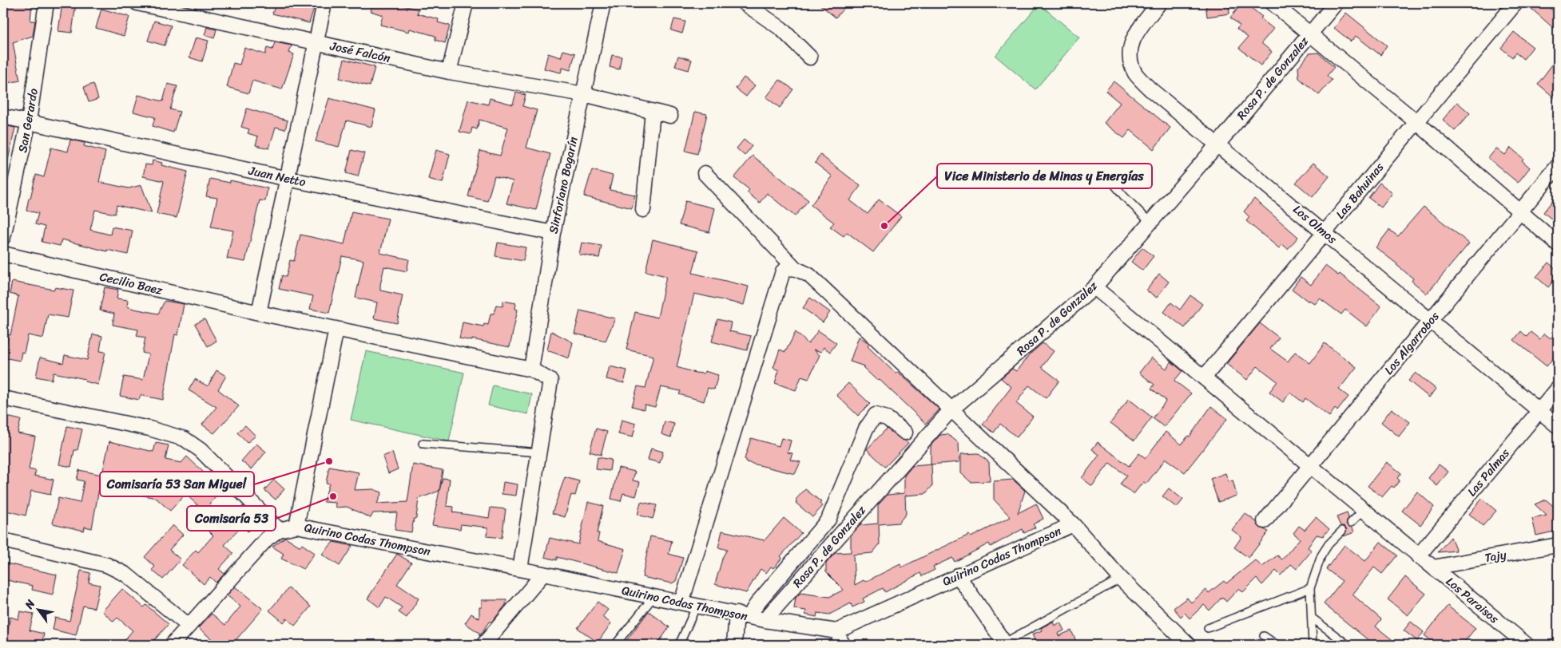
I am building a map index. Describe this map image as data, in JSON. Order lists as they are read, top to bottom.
{
  "streets": {
    "street": [
      "José Falcón",
      "Rosa P. de Gonzalez",
      "San Gerardo",
      "Juan Netto",
      "Sinforiano Bogarín",
      "Las Bahuinas",
      "Los Olmos",
      "Cecilio Baez",
      "Los Algarrobos",
      "Las Palmas",
      "Quirino Codas Thompson",
      "Tajy",
      "Los Paraisos"
    ]
  },
  "crossings": [
    ["José Falcón", "Sinforiano Bogarín"],
    ["Rosa P. de Gonzalez", "Los Olmos"],
    ["Rosa P. de Gonzalez", "Quirino Codas Thompson"],
    ["Rosa P. de Gonzalez", "Los Paraisos"],
    ["San Gerardo", "Juan Netto"],
    ["Juan Netto", "Sinforiano Bogarín"],
    ["Sinforiano Bogarín", "Cecilio Baez"],
    ["Las Bahuinas", "Los Olmos"],
    ["Las Bahuinas", "Los Paraisos"],
    ["Los Olmos", "Los Algarrobos"],
    ["Los Olmos", "Las Palmas"],
    ["Los Algarrobos", "Los Paraisos"],
    ["Las Palmas", "Los Paraisos"],
    ["Tajy", "Los Paraisos"]
  ],
  "places": ["Vice Ministerio de Minas y Energías", "Comisaría 53 San Miguel", "Comisaría 53"],
  "north": "top left"
}
